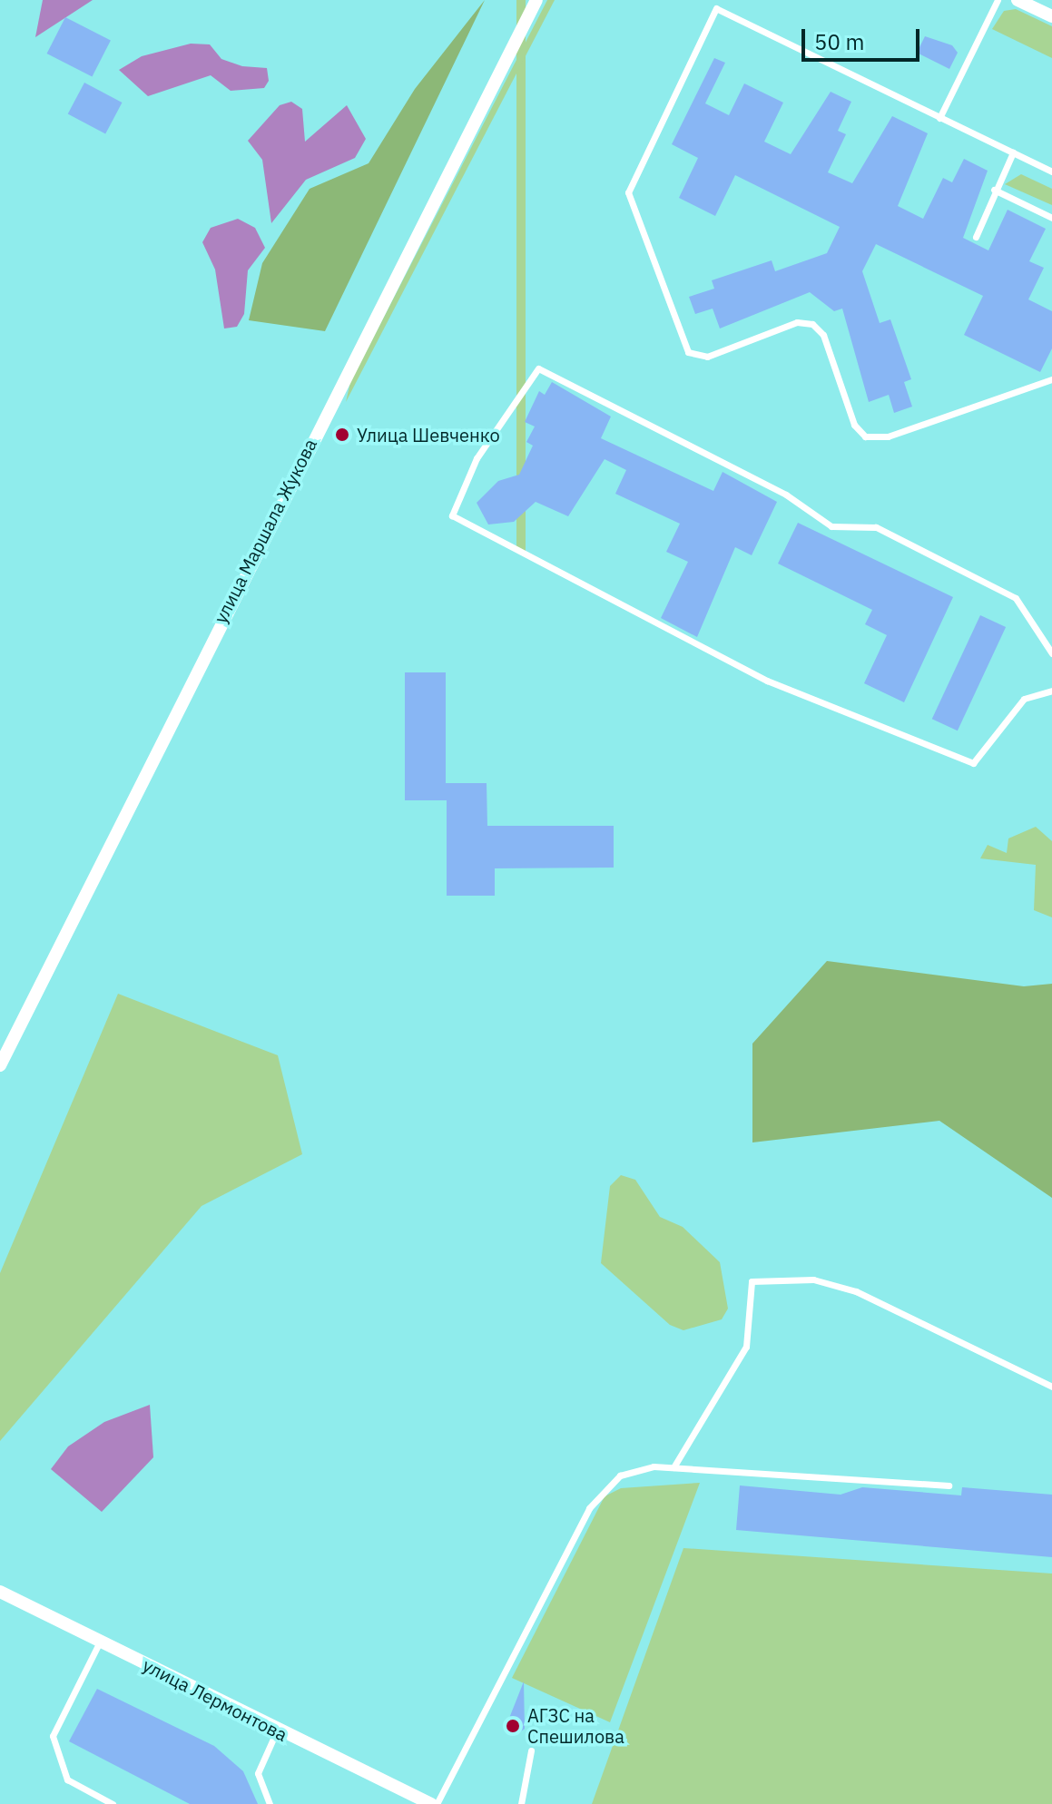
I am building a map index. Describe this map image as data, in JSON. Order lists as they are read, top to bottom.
{
  "streets": {
    "street": ["улица Маршала Жукова", "улица Лермонтова"]
  },
  "places": ["Улица Шевченко", "АГЗС на Спешилова"],
  "scale_bar": "50 m"
}
